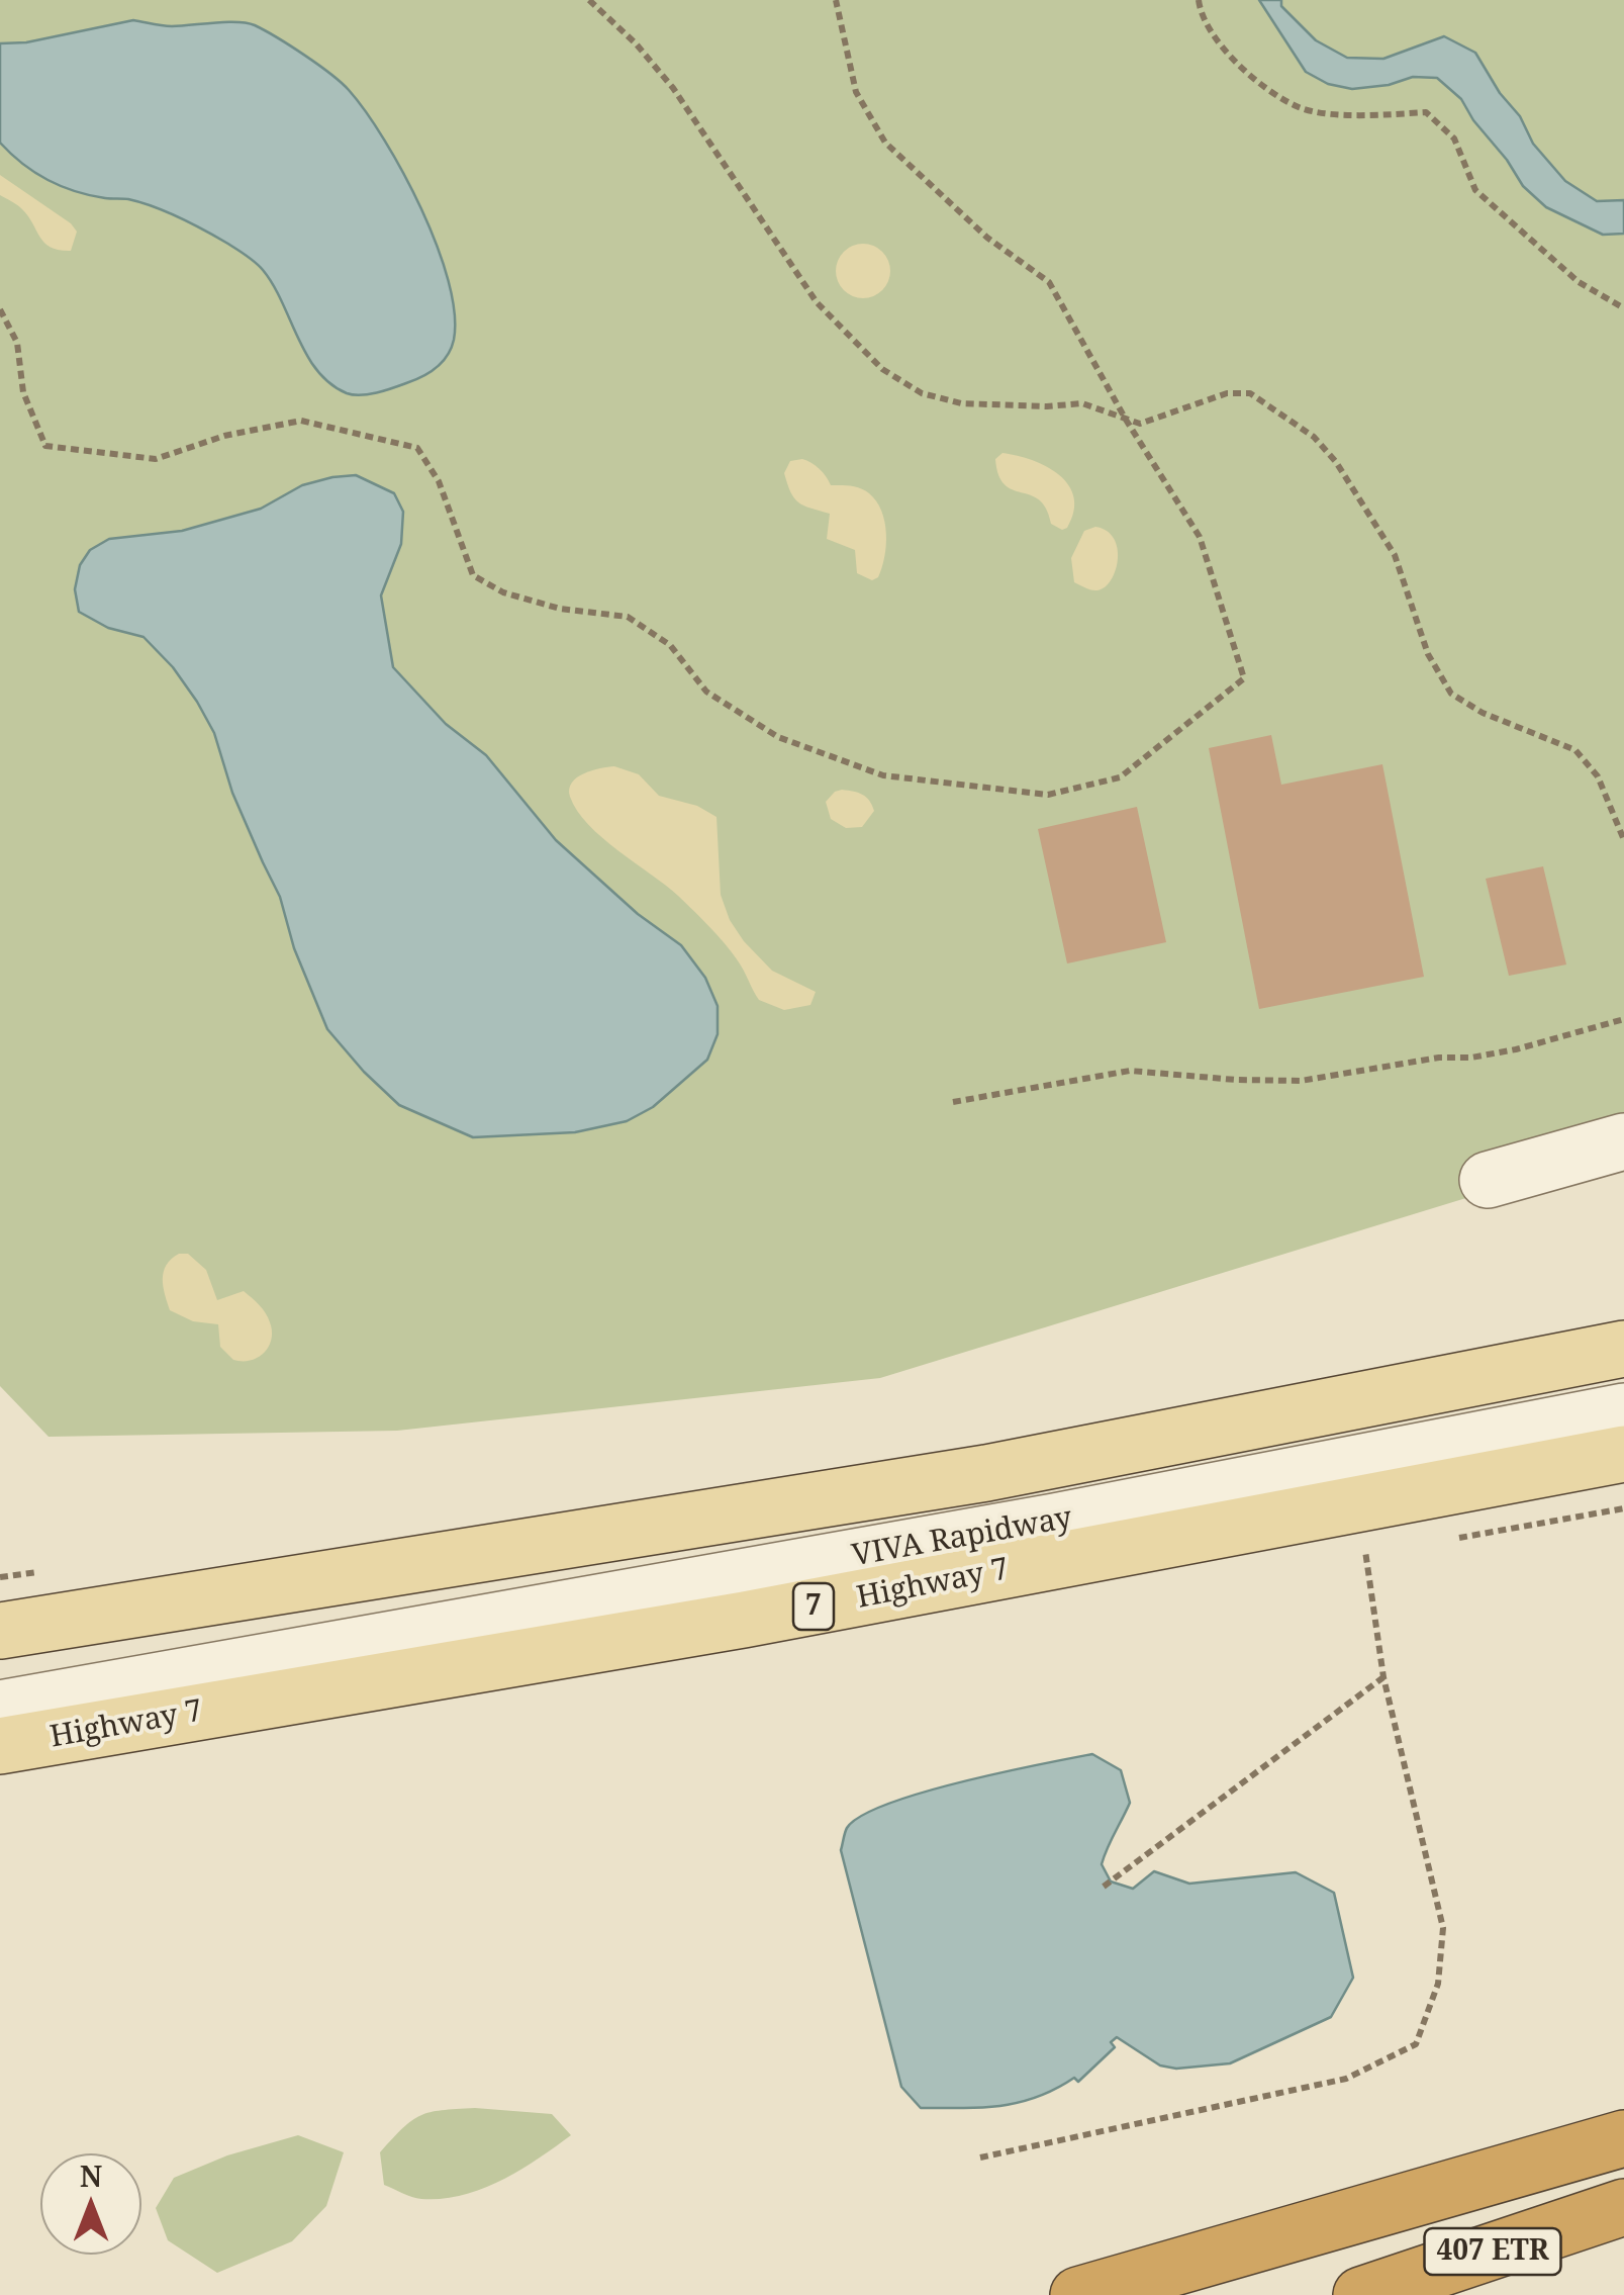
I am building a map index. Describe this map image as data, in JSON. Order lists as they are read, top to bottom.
{
  "streets": {
    "highway": ["407 ETR"],
    "main road": ["Highway 7", "7"],
    "street": ["VIVA Rapidway"]
  },
  "north": "top"
}
